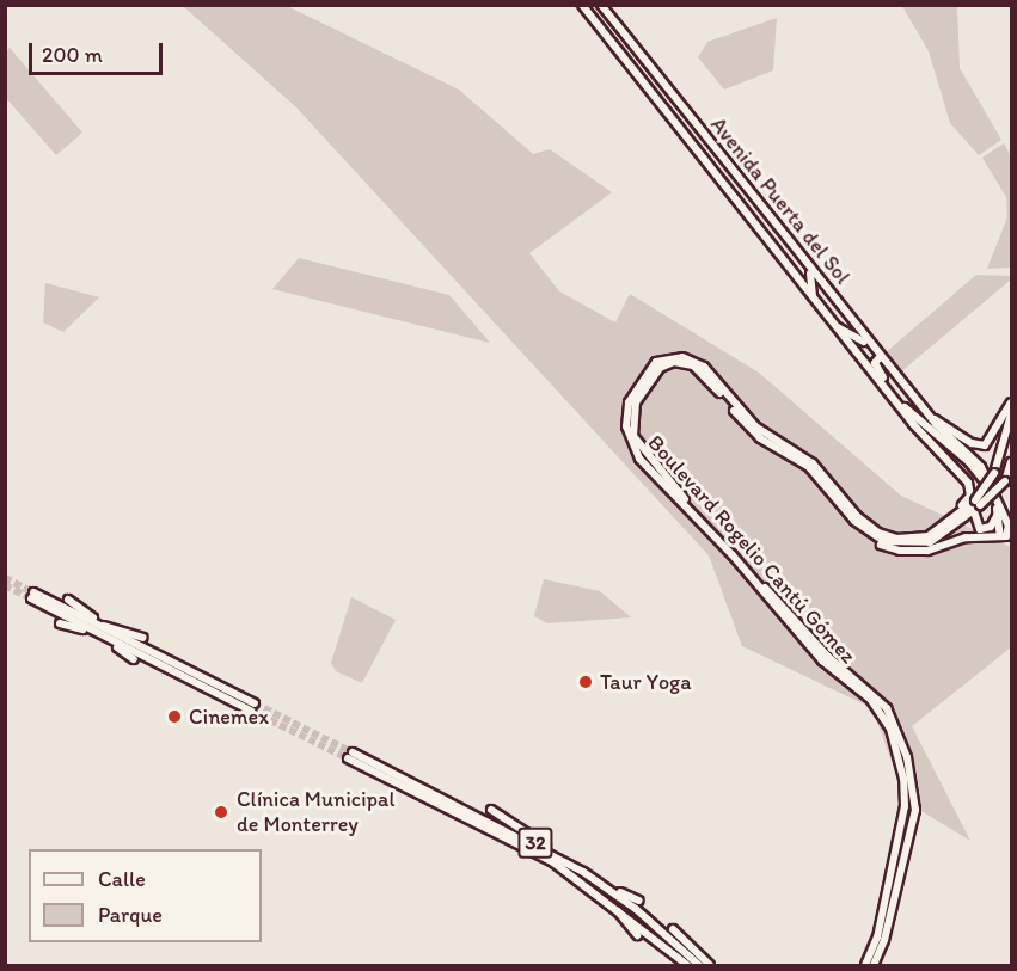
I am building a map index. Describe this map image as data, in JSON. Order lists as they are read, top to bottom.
{
  "streets": {
    "main road": ["Avenida Puerta del Sol", "Boulevard Rogelio Cantú Gómez", "32"]
  },
  "places": ["Taur Yoga", "Cinemex", "Clínica Municipal de Monterrey"],
  "legend": ["Calle", "Parque"],
  "scale_bar": "200 m"
}
